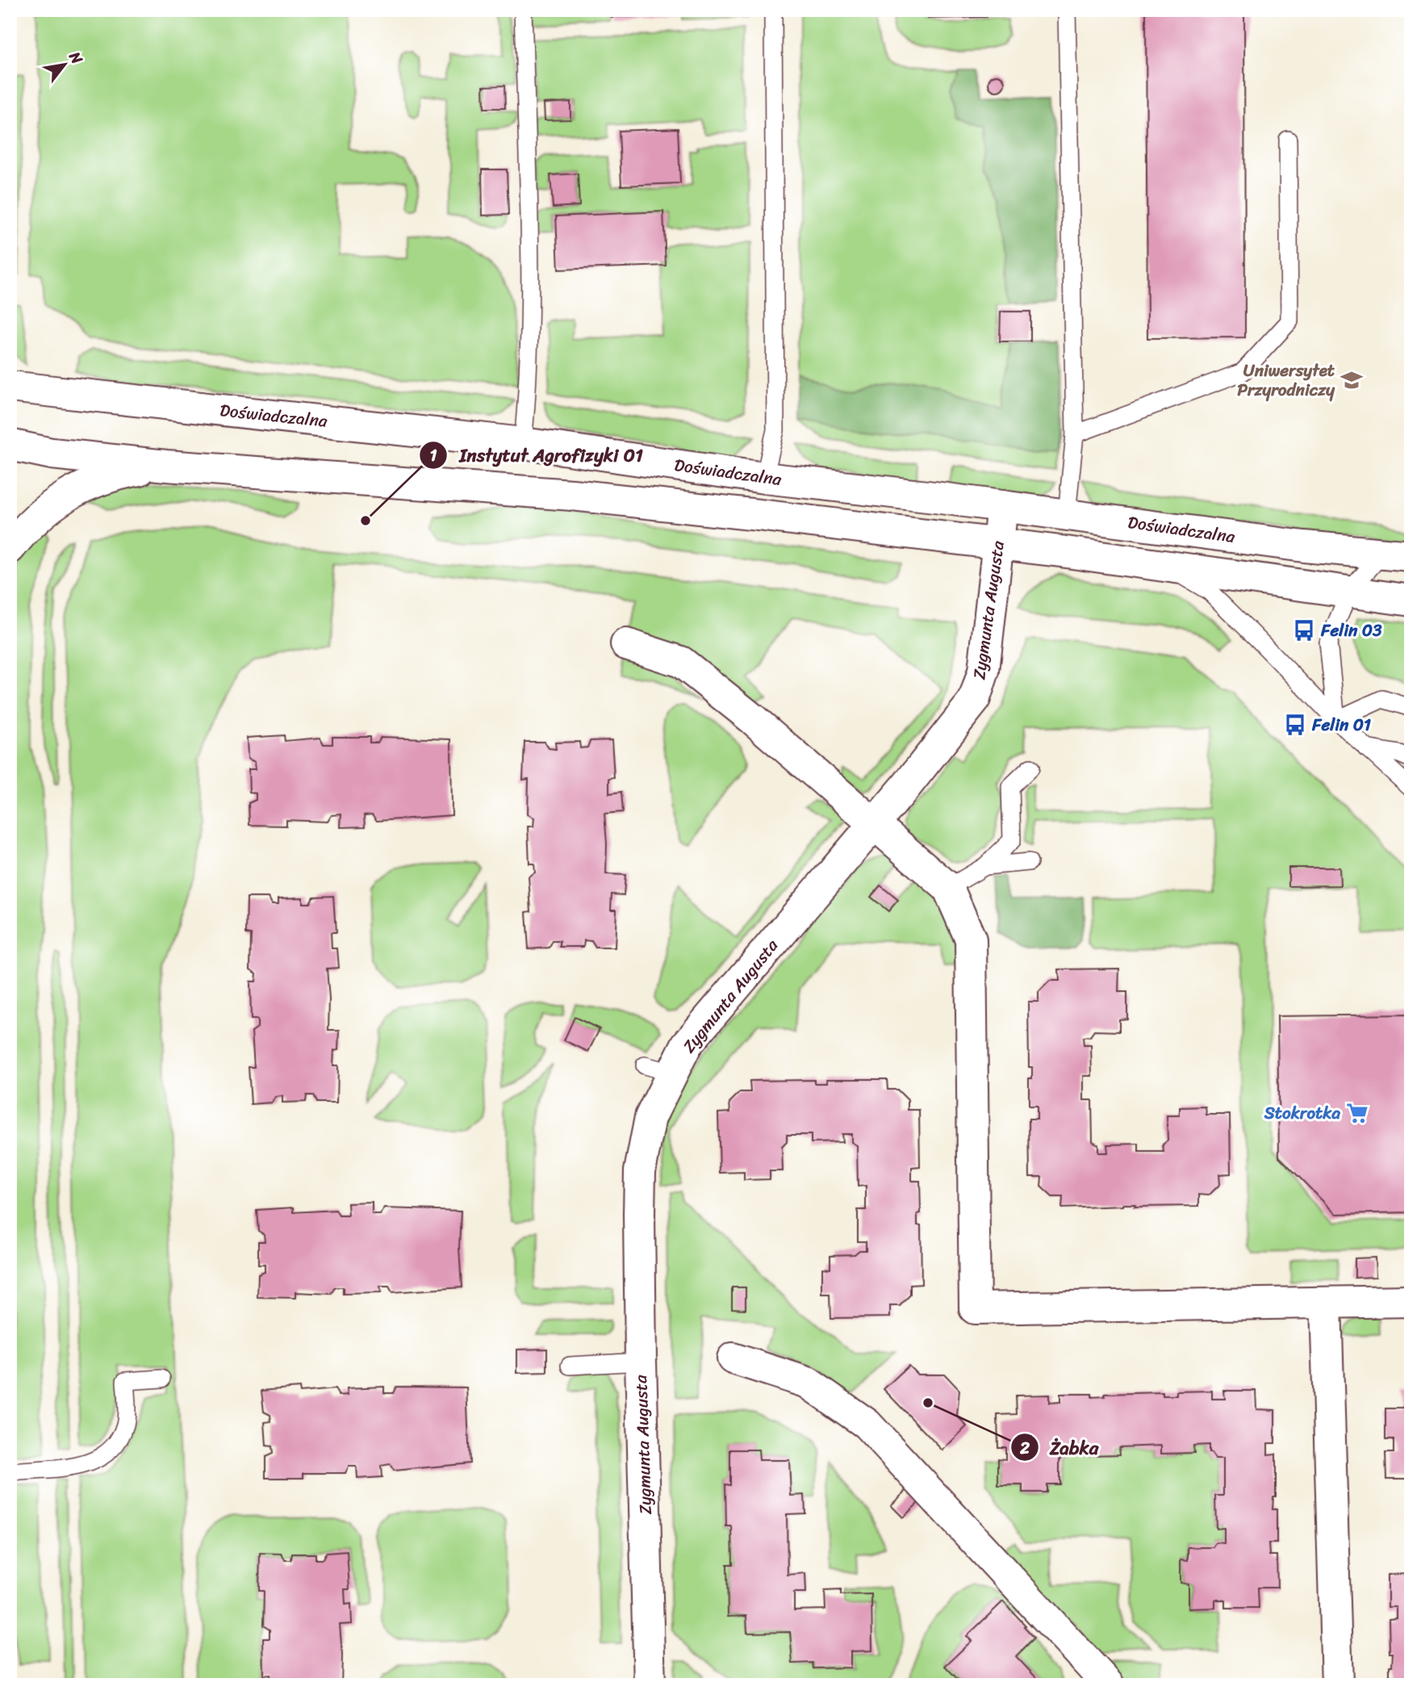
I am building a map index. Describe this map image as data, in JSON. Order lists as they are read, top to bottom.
{
  "streets": {
    "street": ["Doświadczalna", "Zygmunta Augusta"]
  },
  "crossings": [
    ["Doświadczalna", "Zygmunta Augusta"]
  ],
  "places": {
    "school or university": ["Uniwersytet Przyrodniczy"],
    "other": ["Instytut Agrofizyki 01", "Żabka"],
    "bus stop": ["Felin 03", "Felin 01"],
    "supermarket": ["Stokrotka"]
  },
  "north": "top right"
}
